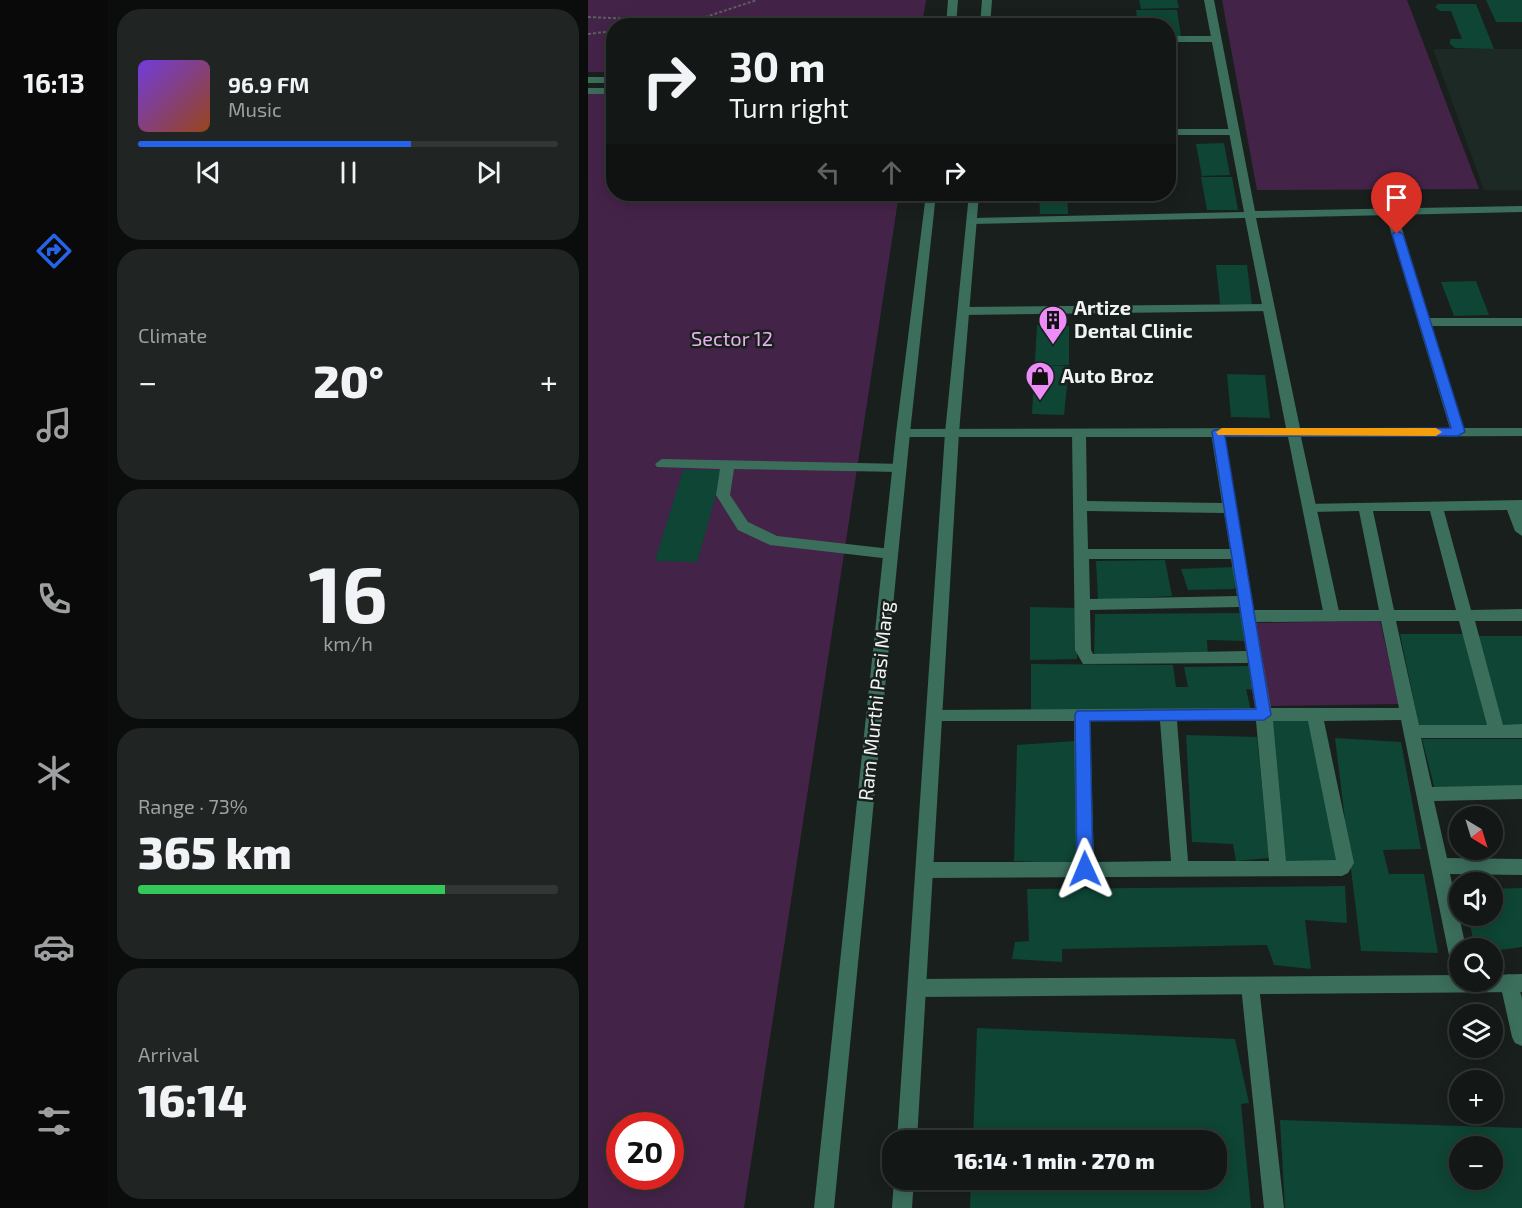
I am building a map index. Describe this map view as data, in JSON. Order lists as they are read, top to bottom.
{
  "streets": {
    "street": ["Ram Murthi Pasi Marg"]
  },
  "parks": ["Sector 12"],
  "places": {
    "building": ["Artize Dental Clinic"],
    "shop": ["Auto Broz"]
  },
  "north": "bottom right",
  "page": {
    "tabs": "16:13",
    "turn": ["30 m", "Turn right"],
    "song": ["96.9 FM", "Music"],
    "tile": [
      "Climate",
      ["16", "km/h"],
      ["Range · 73%", "365 km"],
      ["Arrival", "16:14"]
    ],
    "heat": ["−", "20°", "+"],
    "map_buttons": ["+", "−"],
    "limit": "20",
    "trip": "16:14 · 1 min · 270 m"
  }
}
